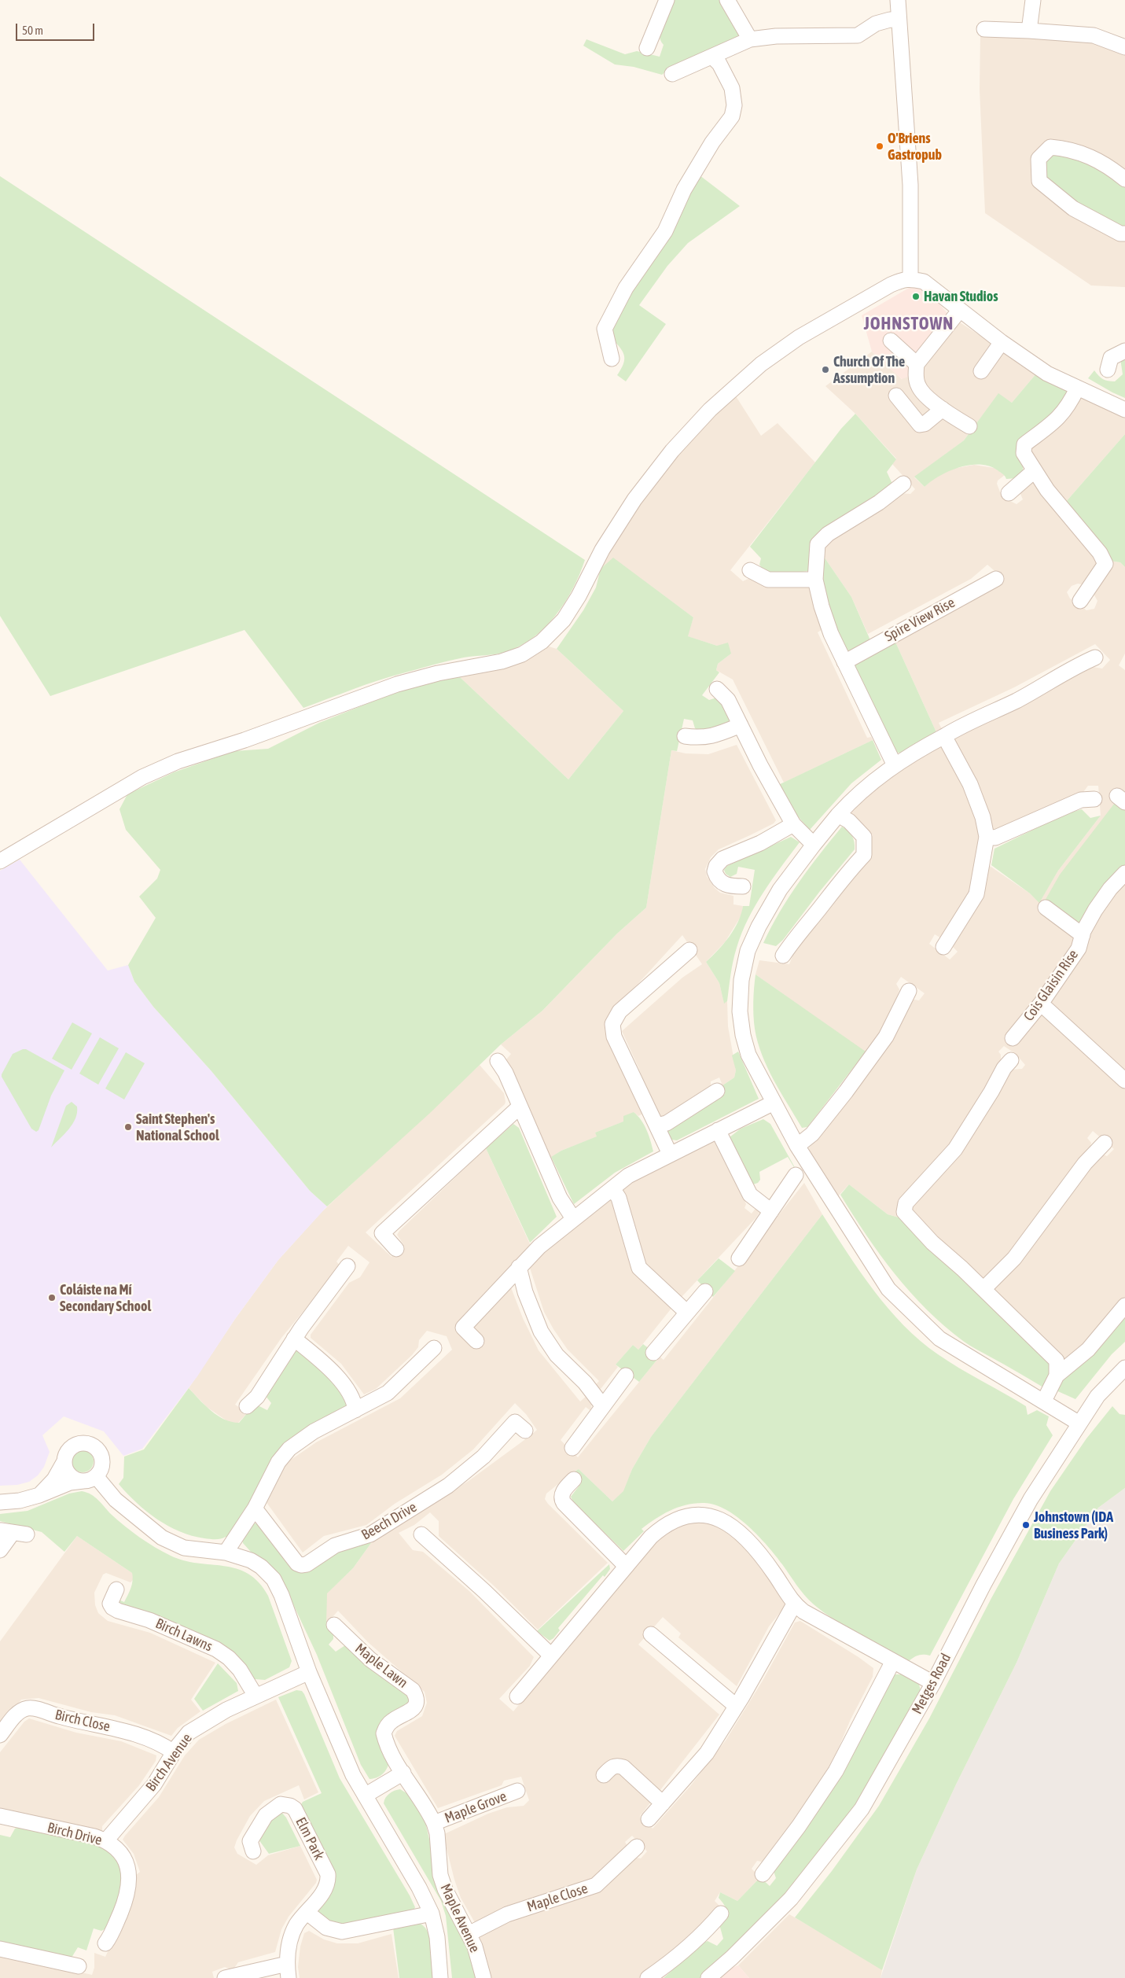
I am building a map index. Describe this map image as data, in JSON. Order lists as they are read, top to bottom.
{
  "streets": {
    "street": [
      "Spire View Rise",
      "Cois Glaisin Rise",
      "Beech Drive",
      "Birch Lawns",
      "Maple Lawn",
      "Metges Road",
      "Birch Close",
      "Birch Avenue",
      "Maple Grove",
      "Birch Drive",
      "Elm Park",
      "Maple Close",
      "Maple Avenue"
    ]
  },
  "crossings": [
    ["Birch Lawns", "Birch Avenue"],
    ["Maple Lawn", "Maple Avenue"],
    ["Birch Close", "Birch Avenue"],
    ["Birch Avenue", "Birch Drive"],
    ["Maple Grove", "Maple Avenue"],
    ["Maple Close", "Maple Avenue"]
  ],
  "districts": ["JOHNSTOWN"],
  "places": [
    "O'Briens Gastropub",
    "Havan Studios",
    "Church Of The Assumption",
    "Saint Stephen's National School",
    "Coláiste na Mí Secondary School",
    "Johnstown (IDA Business Park)"
  ],
  "scale_bar": "50 m"
}
